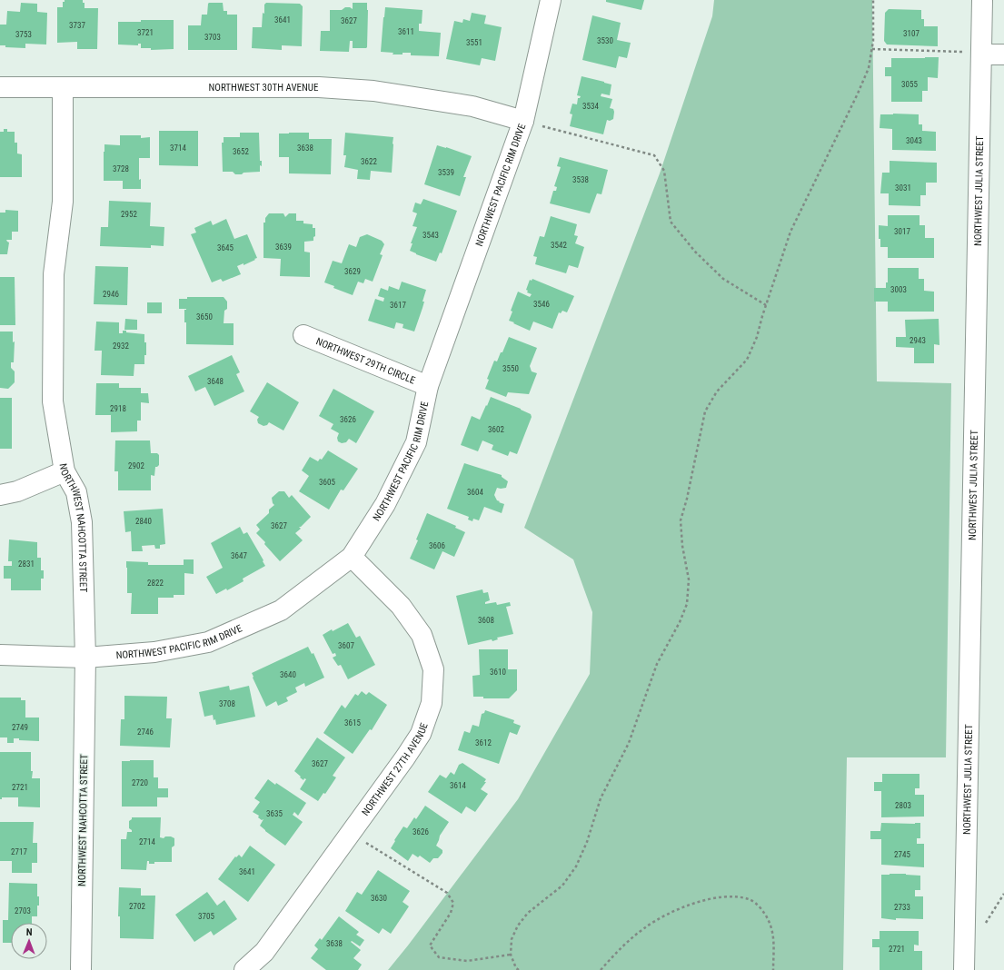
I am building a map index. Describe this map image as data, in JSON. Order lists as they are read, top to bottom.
{
  "streets": {
    "street": [
      "NORTHWEST 30TH AVENUE",
      "NORTHWEST PACIFIC RIM DRIVE",
      "NORTHWEST JULIA STREET",
      "NORTHWEST 29TH CIRCLE",
      "NORTHWEST NAHCOTTA STREET",
      "NORTHWEST 27TH AVENUE"
    ]
  },
  "crossings": [
    ["NORTHWEST 30TH AVENUE", "NORTHWEST PACIFIC RIM DRIVE"],
    ["NORTHWEST 30TH AVENUE", "NORTHWEST NAHCOTTA STREET"],
    ["NORTHWEST PACIFIC RIM DRIVE", "NORTHWEST 29TH CIRCLE"],
    ["NORTHWEST PACIFIC RIM DRIVE", "NORTHWEST NAHCOTTA STREET"],
    ["NORTHWEST PACIFIC RIM DRIVE", "NORTHWEST 27TH AVENUE"]
  ],
  "house_numbers": [
    "3641",
    "3627",
    "3737",
    "3611",
    "3721",
    "3107",
    "3753",
    "3703",
    "3530",
    "3551",
    "3055",
    "3534",
    "3043",
    "3714",
    "3638",
    "3652",
    "3622",
    "3728",
    "3539",
    "3538",
    "3031",
    "2952",
    "3017",
    "3543",
    "3542",
    "3639",
    "3645",
    "3629",
    "3003",
    "2946",
    "3546",
    "3617",
    "3650",
    "2943",
    "2932",
    "3550",
    "3648",
    "2918",
    "3626",
    "3602",
    "2902",
    "3605",
    "3604",
    "2840",
    "3627",
    "3606",
    "3647",
    "2831",
    "2822",
    "3608",
    "3607",
    "3610",
    "3640",
    "3708",
    "3615",
    "2749",
    "2746",
    "3612",
    "3627",
    "2720",
    "3614",
    "2721",
    "2803",
    "3635",
    "3626",
    "2714",
    "2717",
    "2745",
    "3641",
    "3630",
    "2702",
    "2733",
    "2703",
    "3705",
    "3638",
    "2721"
  ],
  "north": "top"
}
